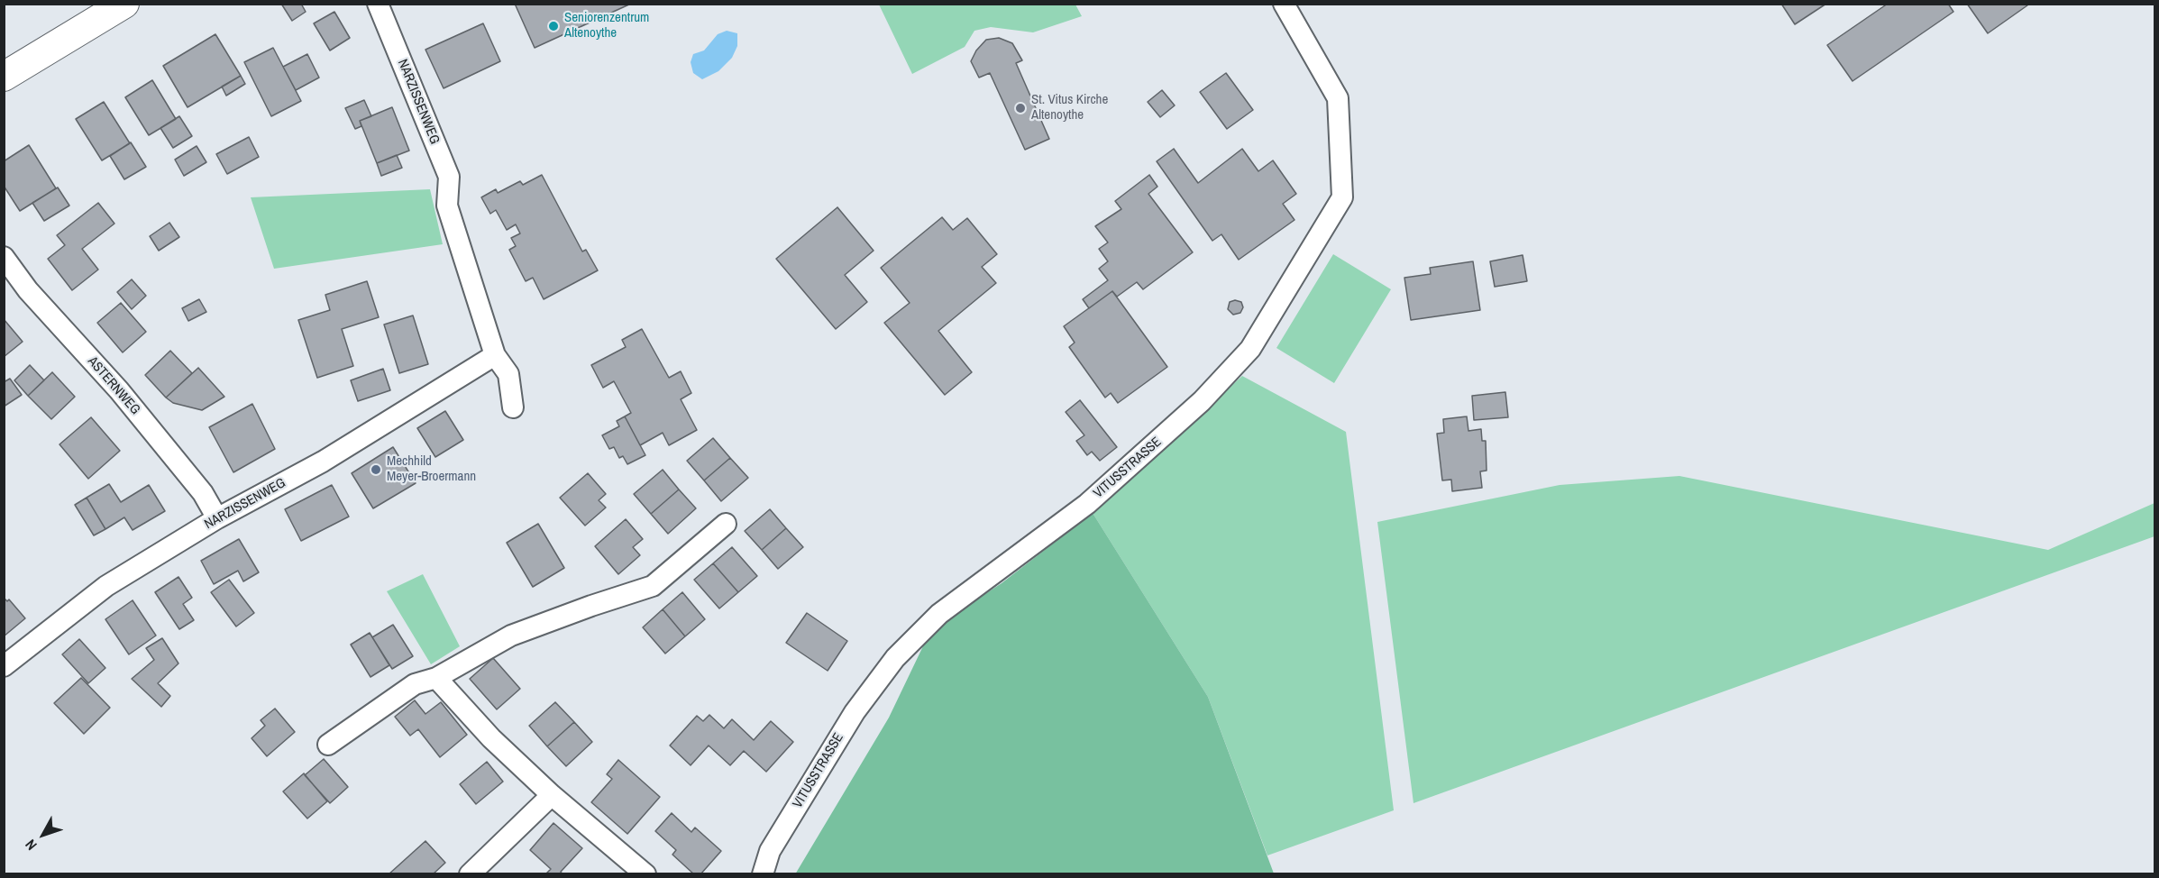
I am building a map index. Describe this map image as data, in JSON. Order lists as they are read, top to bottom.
{
  "streets": {
    "street": ["NARZISSENWEG", "ASTERNWEG", "VITUSSTRASSE"]
  },
  "crossings": [
    ["NARZISSENWEG", "ASTERNWEG"]
  ],
  "places": ["Seniorenzentrum Altenoythe", "St. Vitus Kirche Altenoythe", "Mechhild Meyer-Broermann"],
  "north": "bottom left"
}
